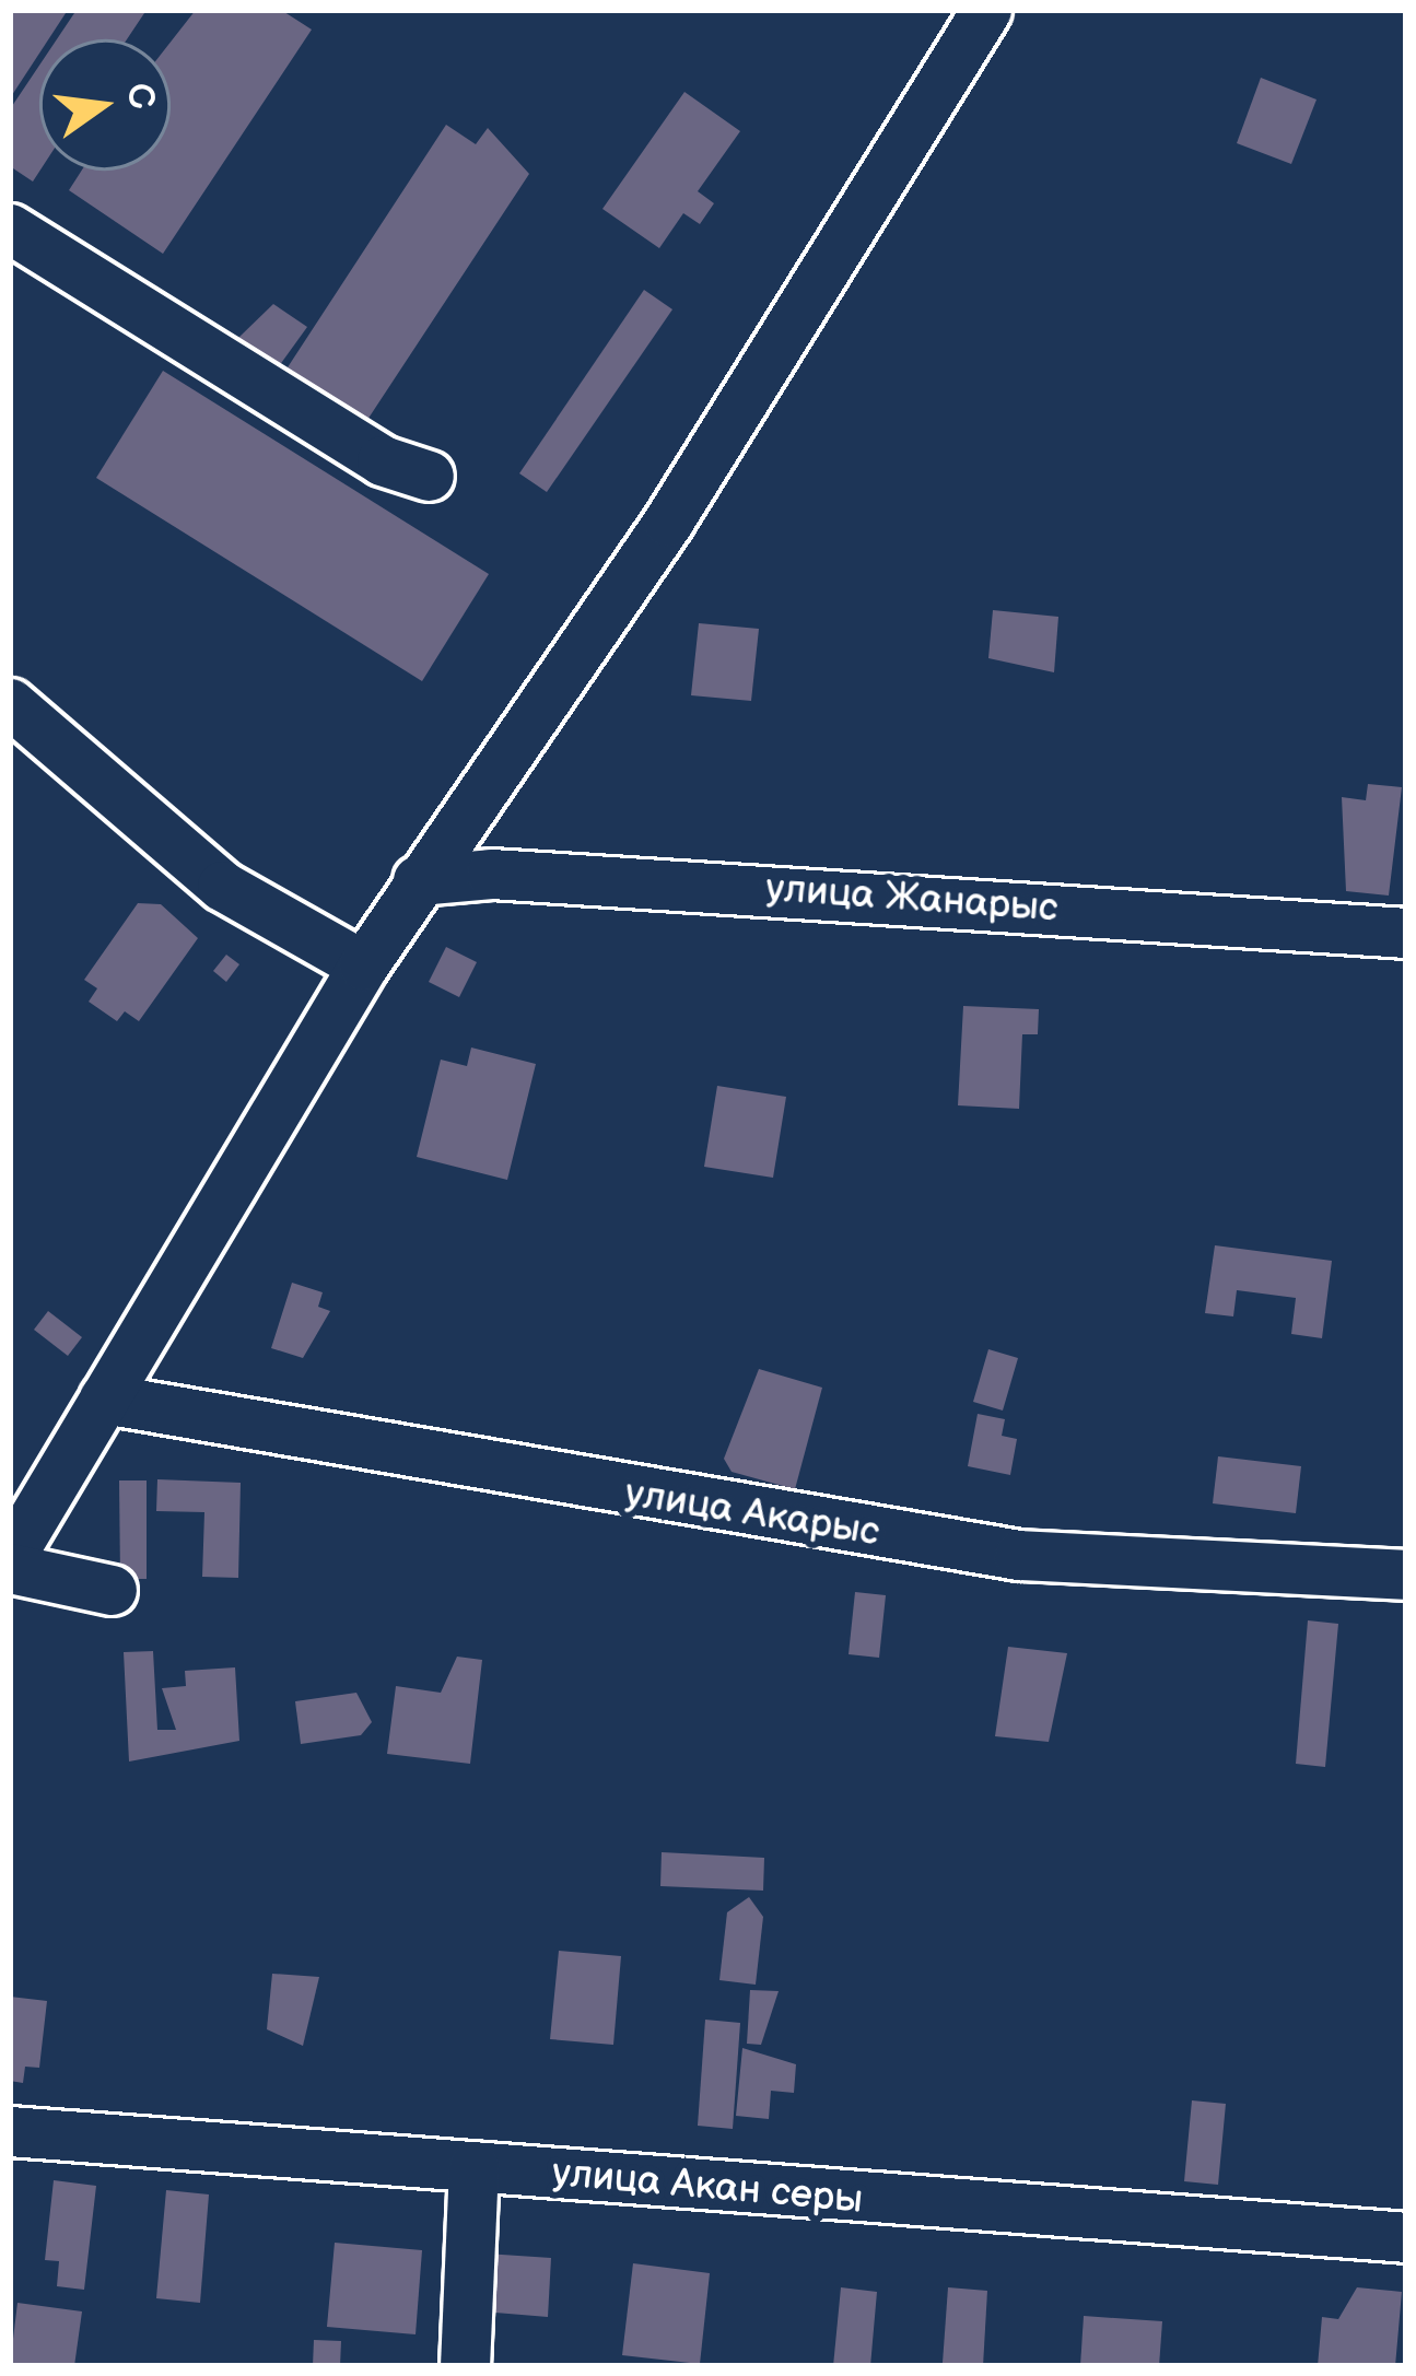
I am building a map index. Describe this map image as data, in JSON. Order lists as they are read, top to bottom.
{
  "streets": {
    "street": ["улица Жанарыс", "улица Акарыс", "улица Акан серы"]
  },
  "north": "right"
}
